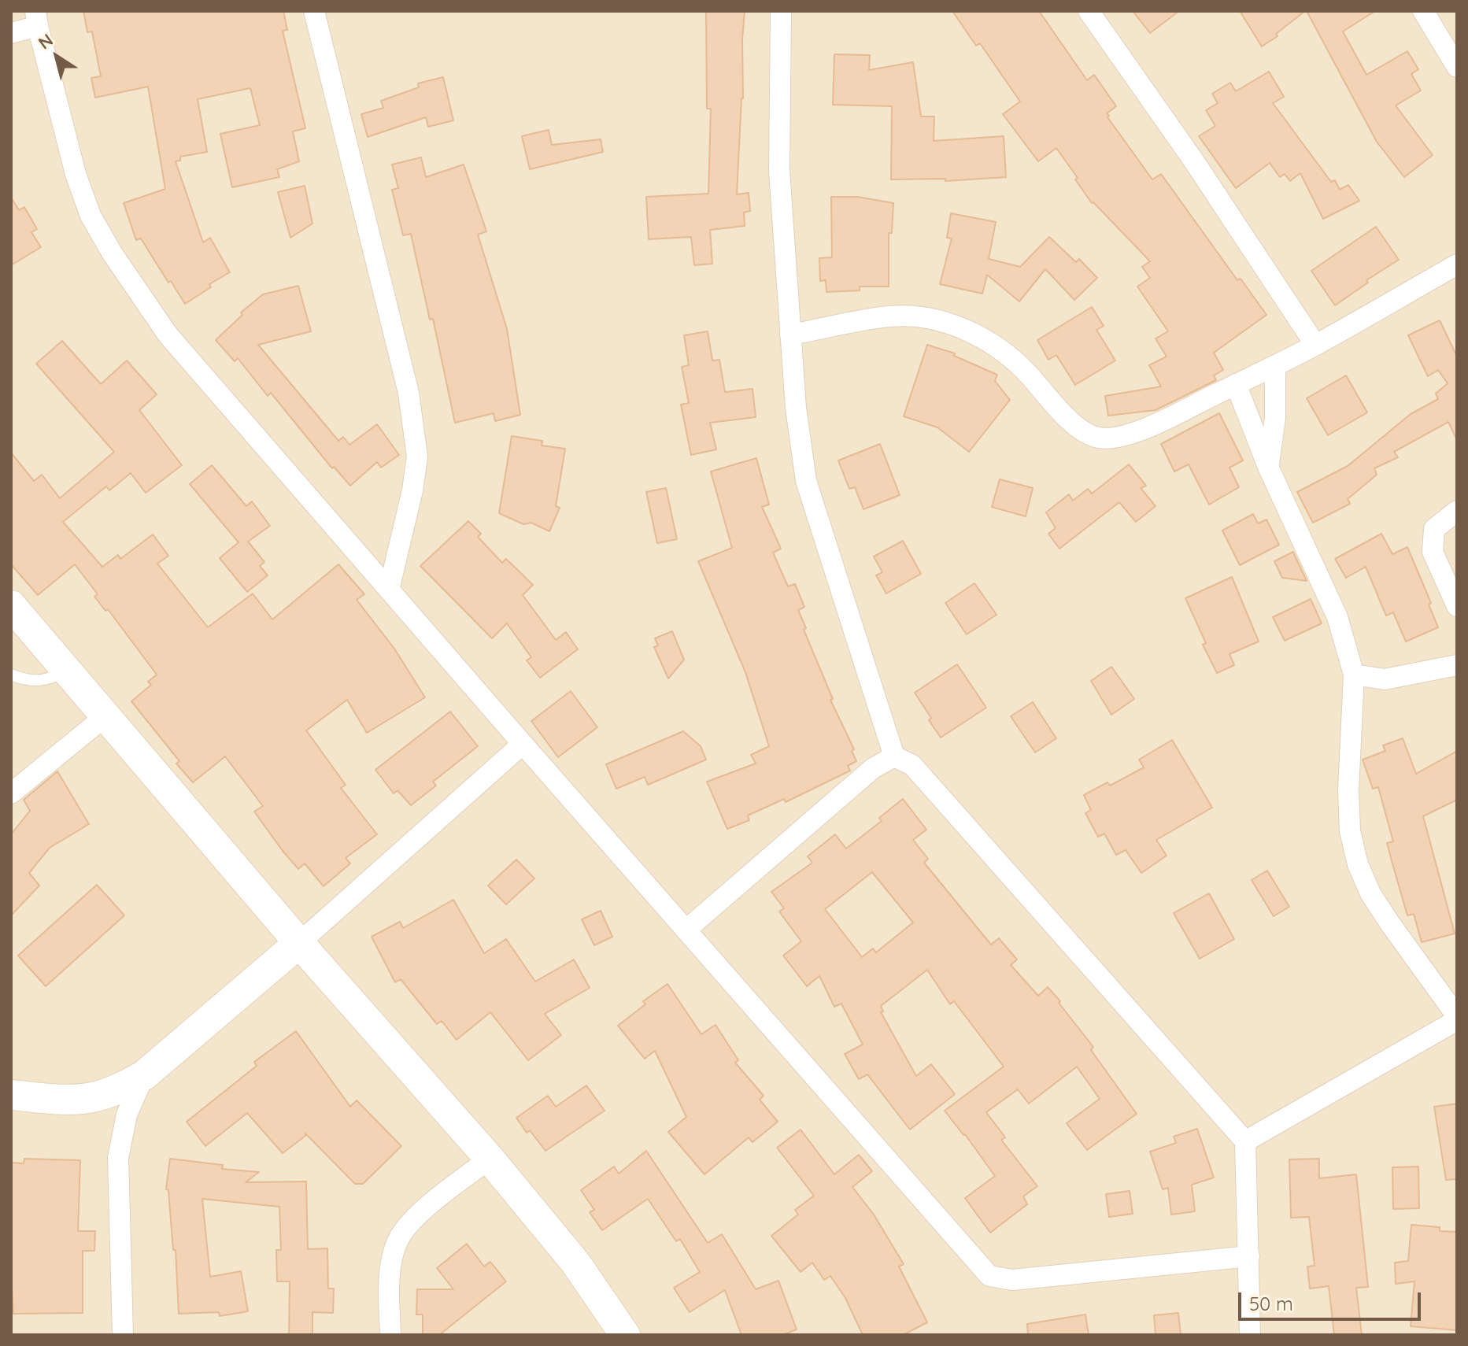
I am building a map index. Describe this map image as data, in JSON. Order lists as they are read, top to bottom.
{
  "scale_bar": "50 m",
  "north": "top left"
}
